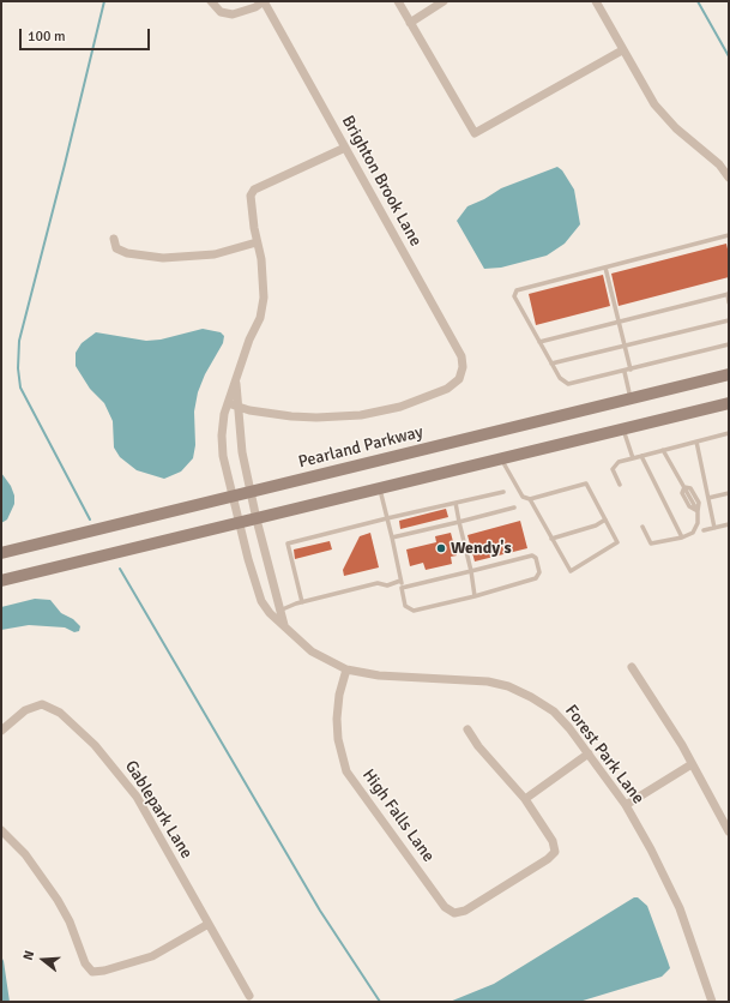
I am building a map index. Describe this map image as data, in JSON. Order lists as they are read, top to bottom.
{
  "streets": {
    "main road": ["Pearland Parkway"],
    "street": [
      "Brighton Brook Lane",
      "Forest Park Lane",
      "Gablepark Lane",
      "High Falls Lane"
    ]
  },
  "crossings": [
    ["Brighton Brook Lane", "Forest Park Lane"],
    ["Pearland Parkway", "Forest Park Lane"],
    ["Forest Park Lane", "High Falls Lane"]
  ],
  "places": ["Wendy's"],
  "scale_bar": "100 m",
  "north": "left"
}
